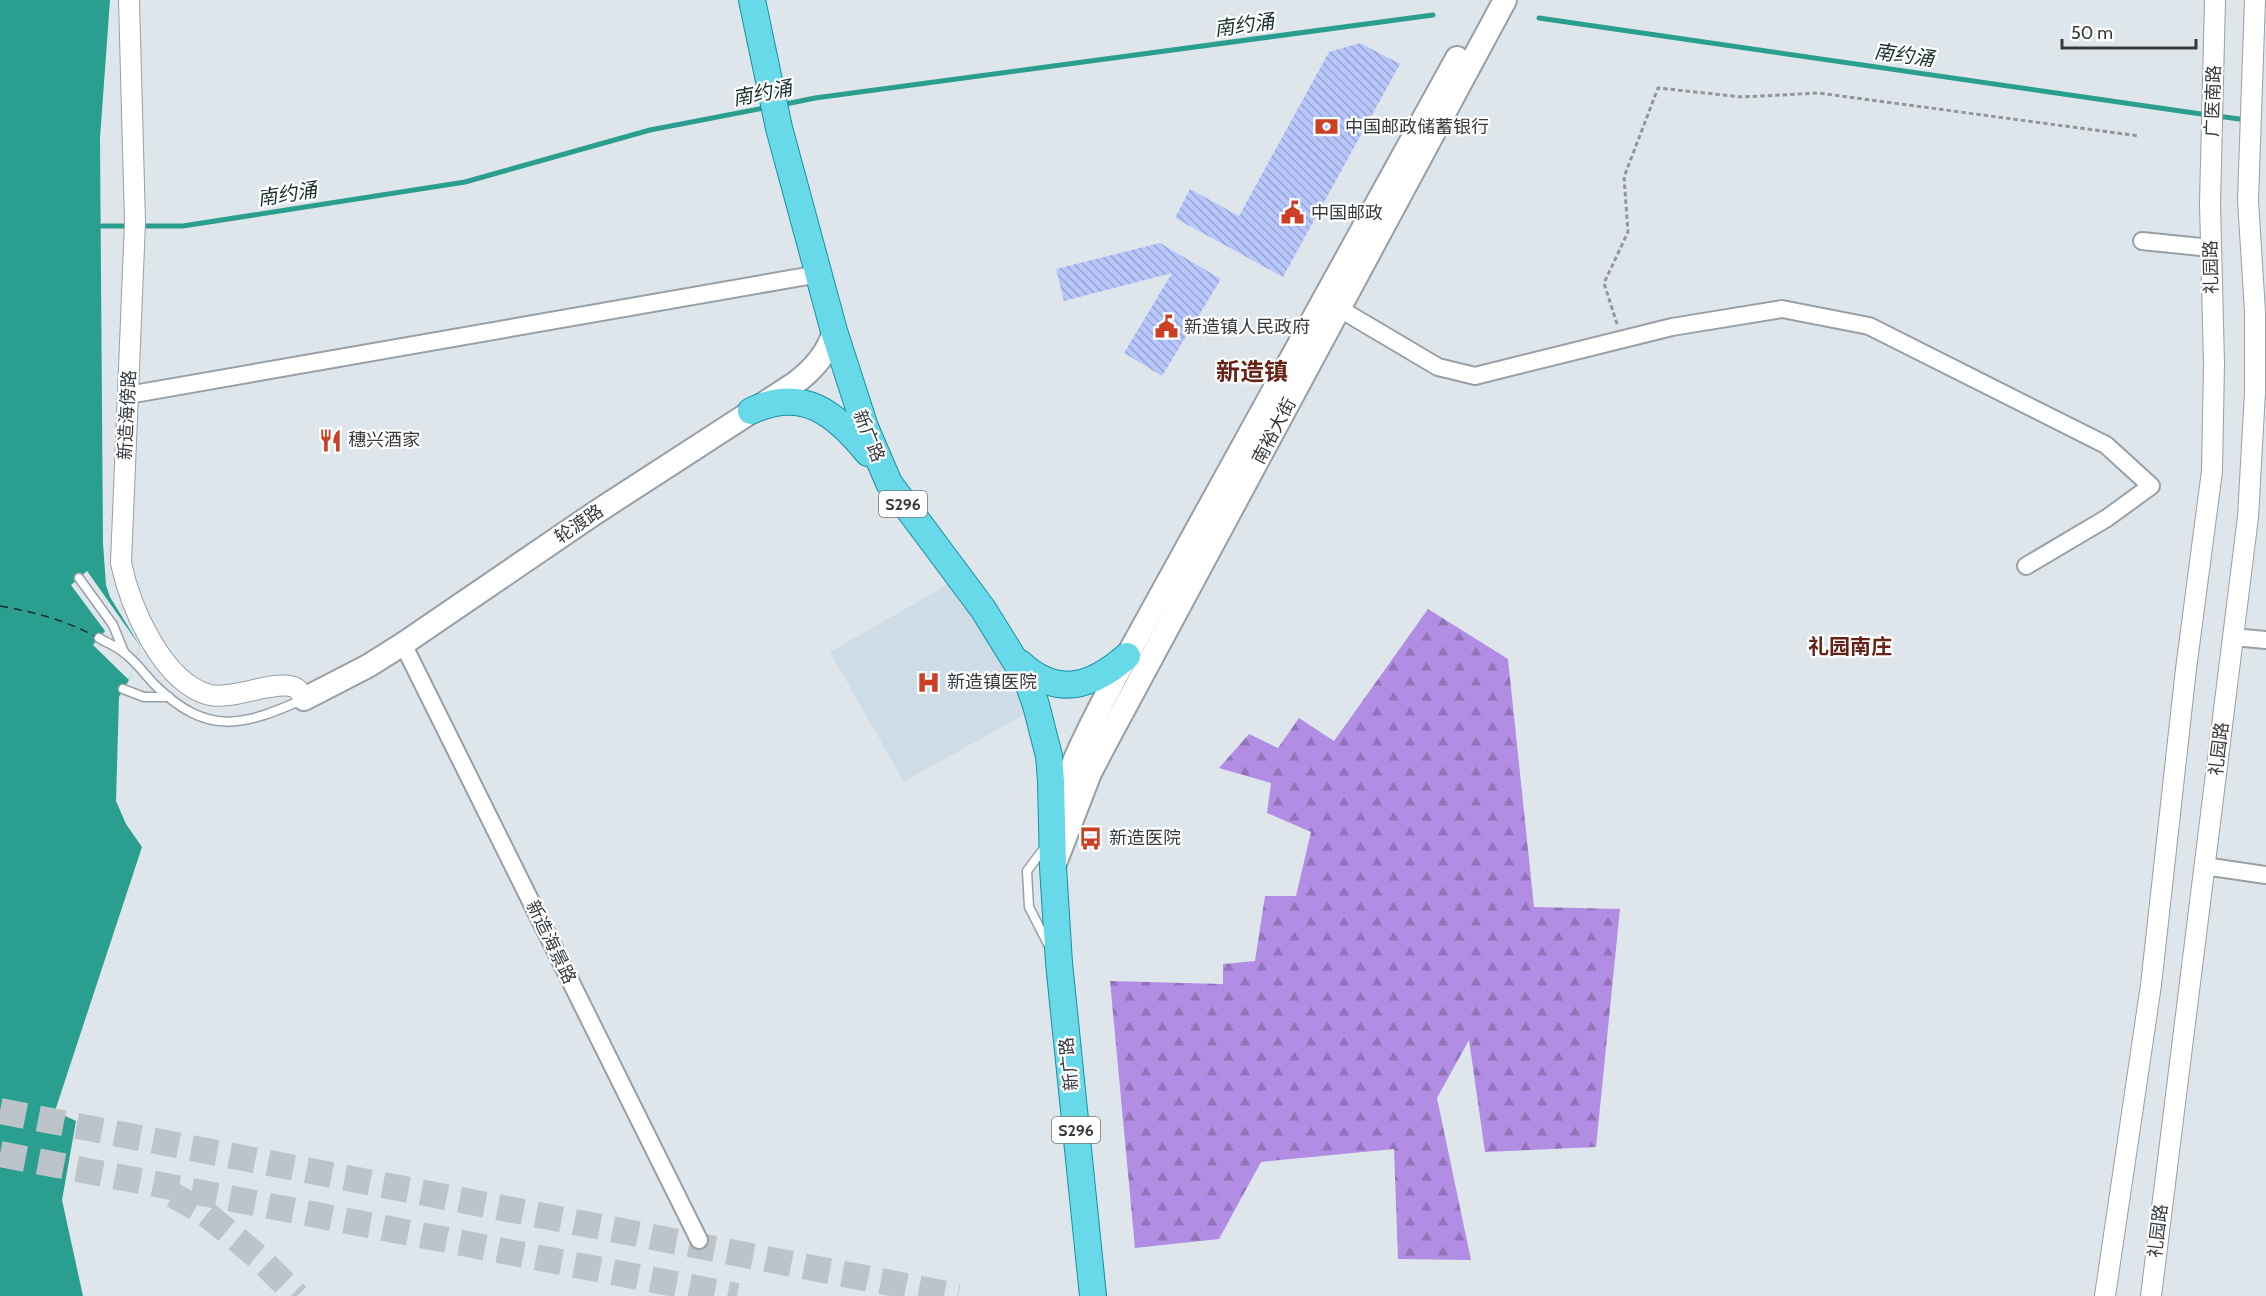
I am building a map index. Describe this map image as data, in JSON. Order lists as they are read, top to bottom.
{
  "streets": {
    "main road": [
      "南裕大街",
      "新广路",
      "S296",
      "轮渡路"
    ],
    "street": [
      "广医南路",
      "礼园路",
      "新造海傍路",
      "新造海景路"
    ]
  },
  "crossings": [
    ["广医南路", "礼园路"],
    ["新造海傍路", "轮渡路"],
    ["南裕大街", "新广路"],
    ["南裕大街", "S296"],
    ["新广路", "S296"],
    ["新广路", "轮渡路"],
    ["轮渡路", "新造海景路"]
  ],
  "districts": ["新造镇", "礼园南庄"],
  "water": ["南约涌"],
  "places": {
    "bank": ["中国邮政储蓄银行"],
    "public building": ["中国邮政", "新造镇人民政府"],
    "restaurant": ["穗兴酒家"],
    "hospital": ["新造镇医院"],
    "bus stop": ["新造医院"]
  },
  "scale_bar": "50 m"
}
